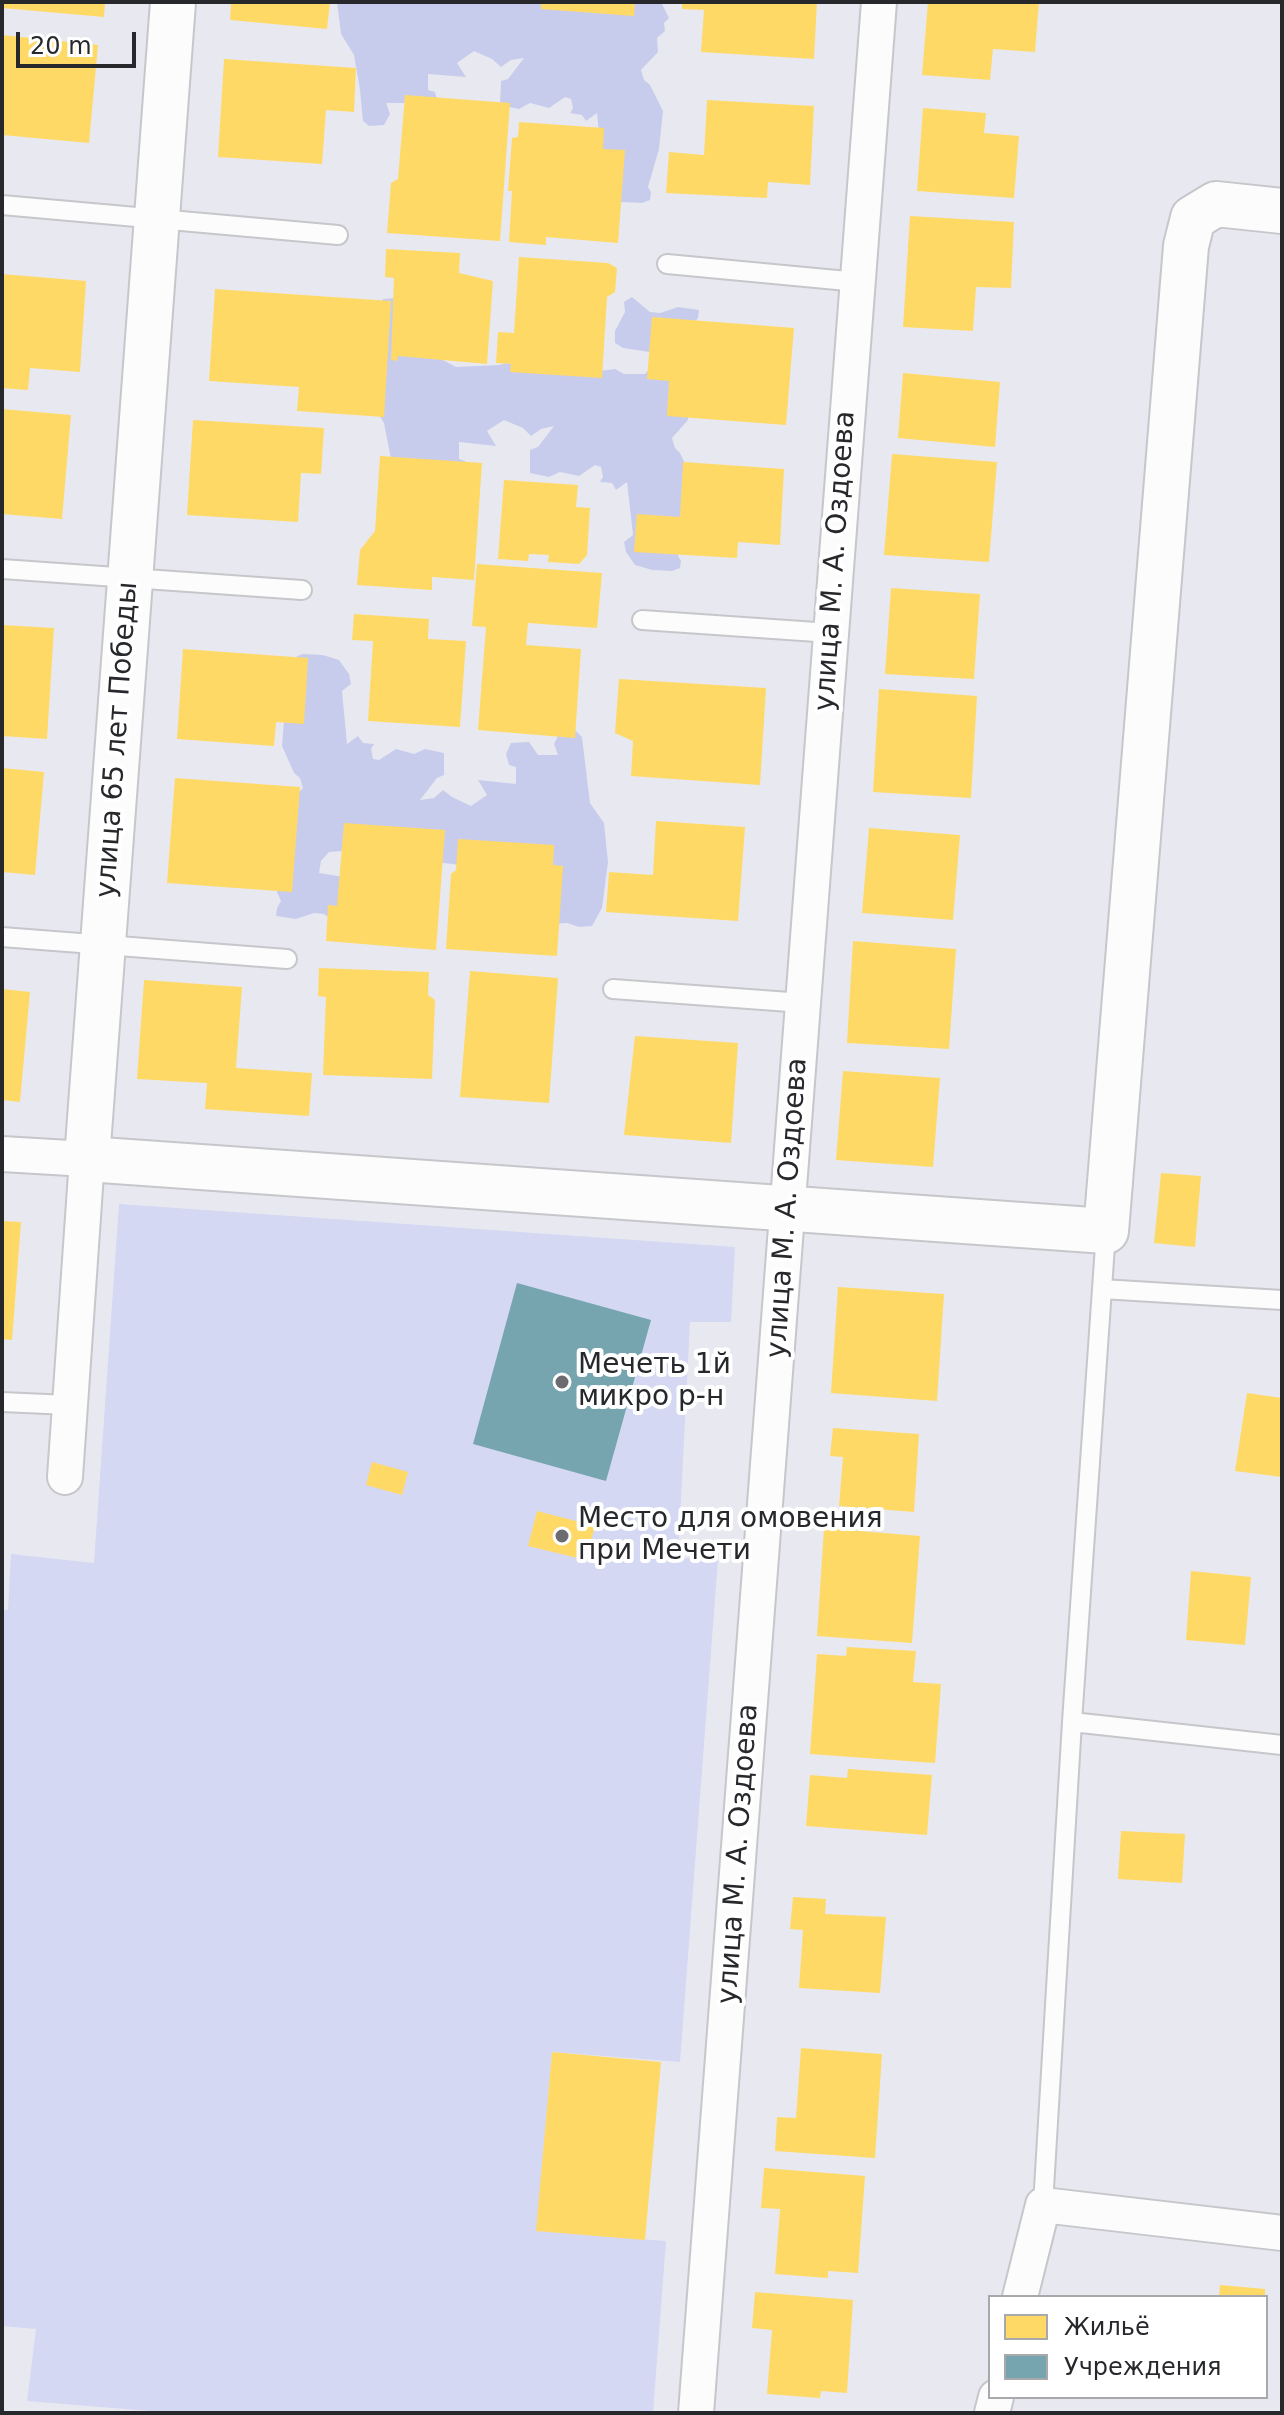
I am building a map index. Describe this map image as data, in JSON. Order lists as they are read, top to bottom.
{
  "streets": {
    "street": ["улица М. А. Оздоева", "улица 65 лет Победы"]
  },
  "places": ["Мечеть 1й микро р-н", "Место для омовения при Мечети"],
  "legend": ["Жильё", "Учреждения"],
  "scale_bar": "20 m"
}
